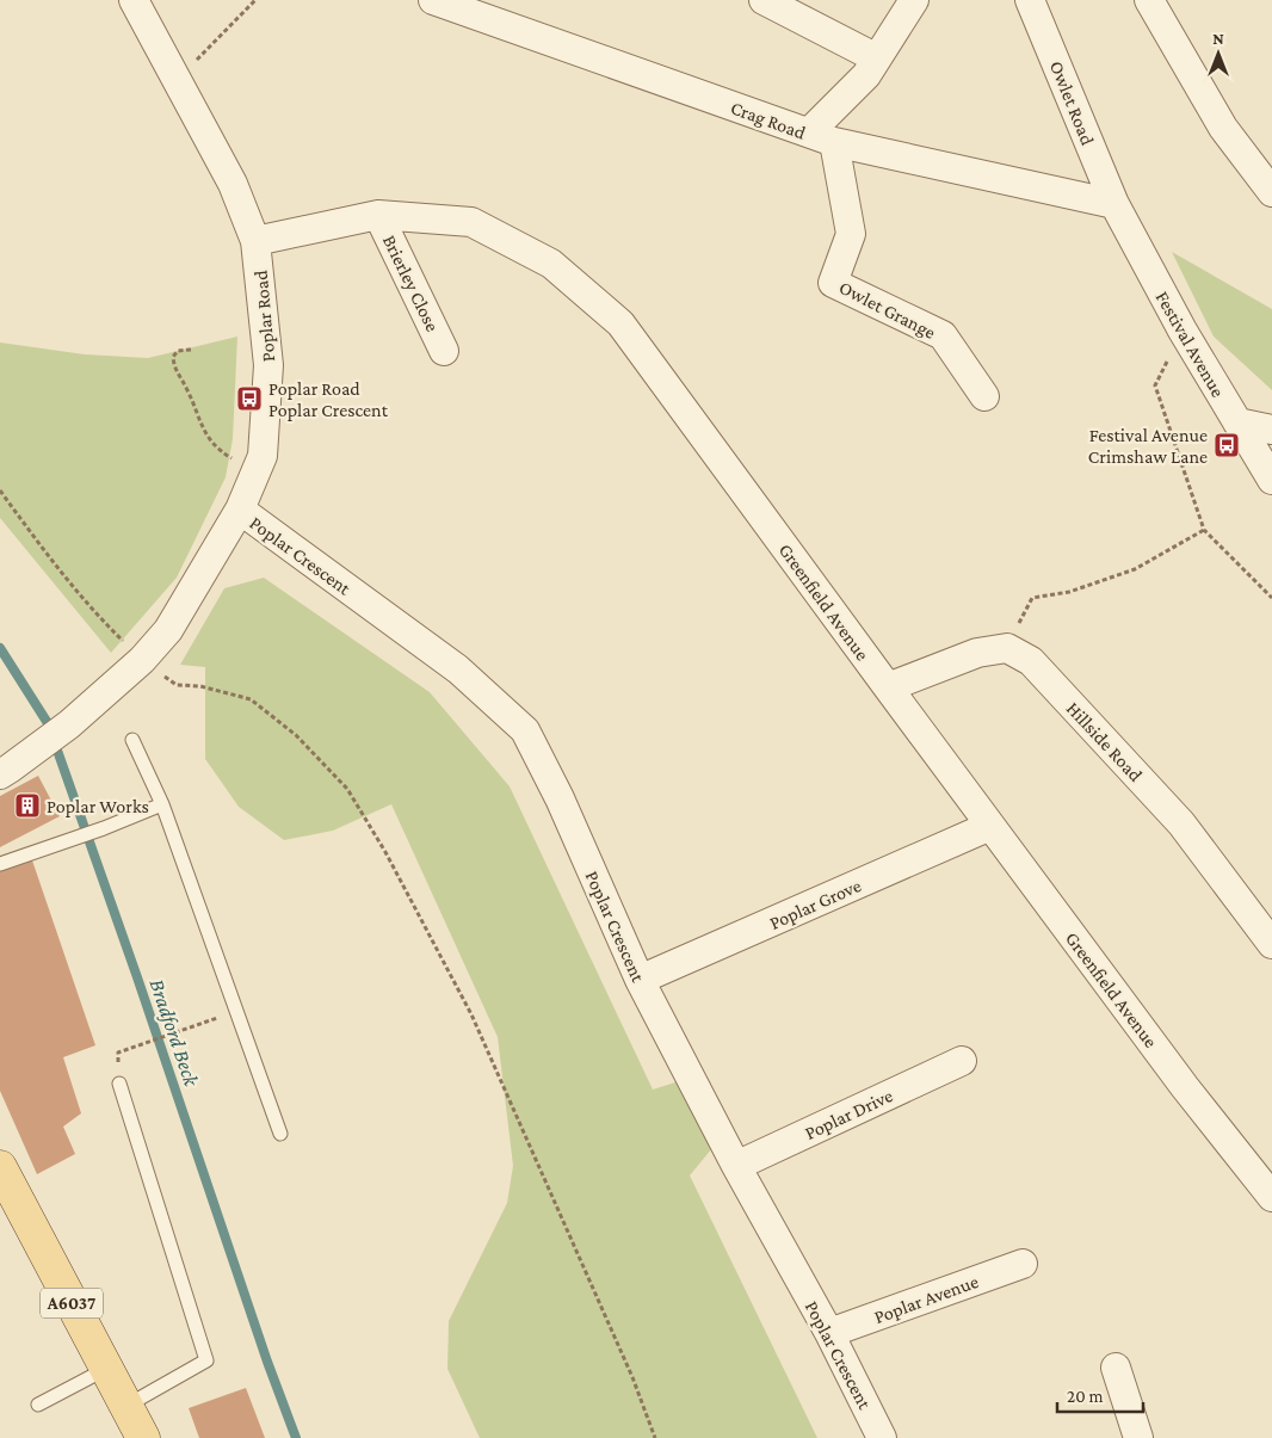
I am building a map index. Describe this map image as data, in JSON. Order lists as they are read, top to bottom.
{
  "streets": {
    "main road": ["A6037"],
    "street": [
      "Owlet Road",
      "Crag Road",
      "Brierley Close",
      "Owlet Grange",
      "Poplar Road",
      "Festival Avenue",
      "Poplar Crescent",
      "Greenfield Avenue",
      "Hillside Road",
      "Poplar Grove",
      "Poplar Drive",
      "Poplar Avenue"
    ]
  },
  "crossings": [
    ["Owlet Road", "Crag Road"],
    ["Owlet Road", "Festival Avenue"],
    ["Crag Road", "Owlet Grange"],
    ["Crag Road", "Festival Avenue"],
    ["Brierley Close", "Greenfield Avenue"],
    ["Poplar Road", "Poplar Crescent"],
    ["Poplar Road", "Greenfield Avenue"],
    ["Poplar Crescent", "Poplar Grove"],
    ["Poplar Crescent", "Poplar Drive"],
    ["Poplar Crescent", "Poplar Avenue"],
    ["Greenfield Avenue", "Poplar Grove"]
  ],
  "water": ["Bradford Beck"],
  "places": {
    "bus stop": ["Poplar Road Poplar Crescent", "Festival Avenue Crimshaw Lane"],
    "building": ["Poplar Works"]
  },
  "scale_bar": "20 m",
  "north": "top"
}
